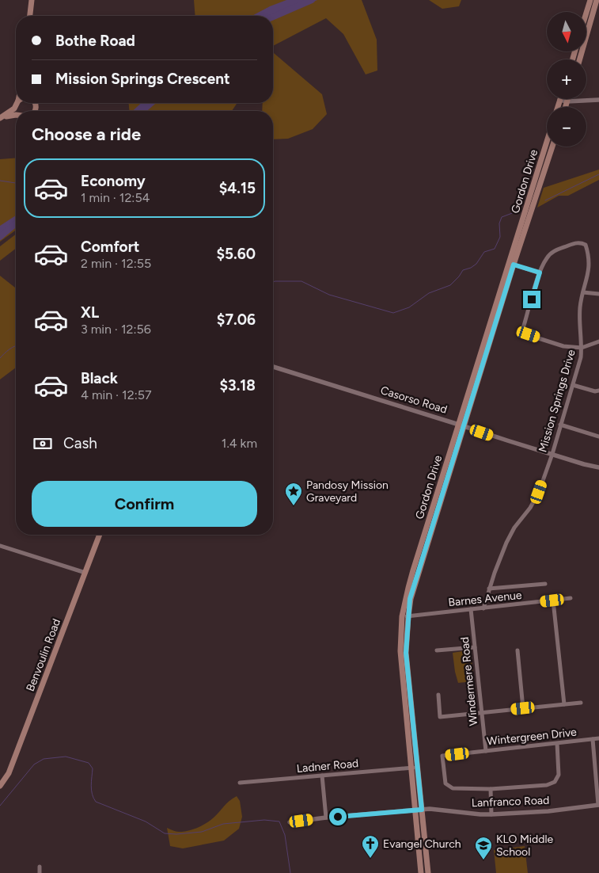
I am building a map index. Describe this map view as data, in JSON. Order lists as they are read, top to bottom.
{
  "streets": {
    "main road": ["Gordon Drive", "Benvoulin Road"],
    "street": [
      "Casorso Road",
      "Mission Springs Drive",
      "Barnes Avenue",
      "Windermere Road",
      "Wintergreen Drive",
      "Ladner Road",
      "Lanfranco Road"
    ]
  },
  "crossings": [
    ["Gordon Drive", "Casorso Road"],
    ["Gordon Drive", "Barnes Avenue"],
    ["Gordon Drive", "Ladner Road"],
    ["Gordon Drive", "Lanfranco Road"],
    ["Casorso Road", "Mission Springs Drive"],
    ["Mission Springs Drive", "Barnes Avenue"],
    ["Barnes Avenue", "Windermere Road"],
    ["Windermere Road", "Wintergreen Drive"]
  ],
  "places": {
    "place": ["Pandosy Mission Graveyard"],
    "church": ["Evangel Church"],
    "school or university": ["KLO Middle School"]
  },
  "north": "bottom",
  "page": {
    "map_buttons": ["+", "−"],
    "banner": ["Bothe Road", "Mission Springs Crescent"],
    "heading": "Choose a ride",
    "list": [
      {
        "name": "Economy",
        "note": "1 min · 12:54",
        "value": "$4.15"
      },
      {
        "name": "Comfort",
        "note": "2 min · 12:55",
        "value": "$5.60"
      },
      {
        "name": "XL",
        "note": "3 min · 12:56",
        "value": "$7.06"
      },
      {
        "name": "Black",
        "note": "4 min · 12:57",
        "value": "$3.18"
      }
    ],
    "pay": ["Cash", "1.4 km"],
    "buttons": "Confirm"
  }
}
